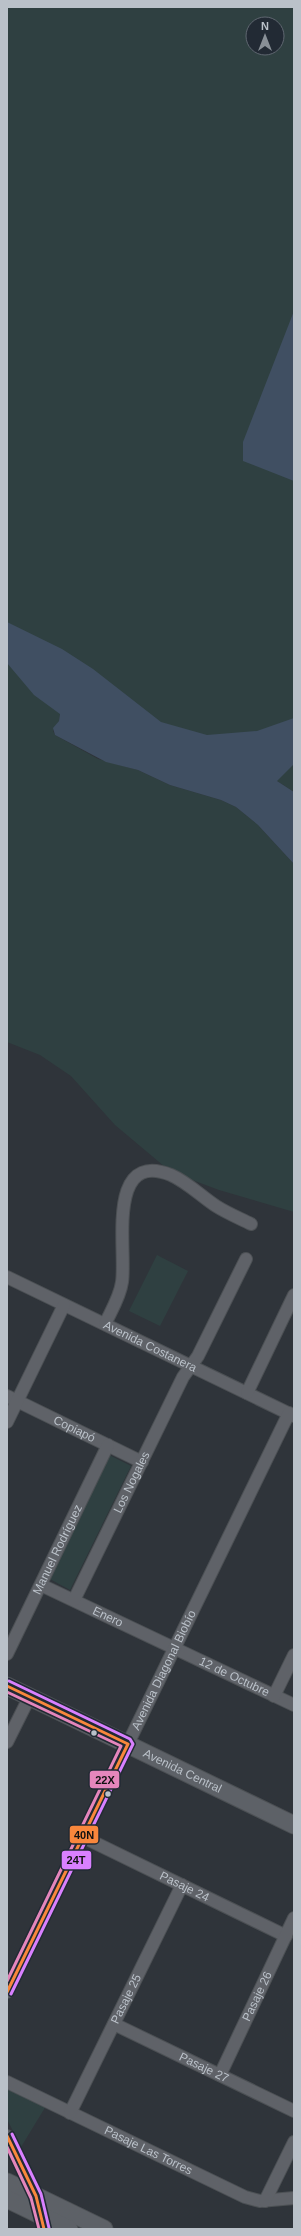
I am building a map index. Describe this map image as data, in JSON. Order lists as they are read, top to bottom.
{
  "streets": {
    "street": [
      "Avenida Costanera",
      "Copiapó",
      "Los Nogales",
      "Manuel Rodríguez",
      "Enero",
      "Avenida Diagonal Biobío",
      "12 de Octubre",
      "Avenida Central",
      "Pasaje 24",
      "Pasaje 26",
      "Pasaje 25",
      "Pasaje 27",
      "Pasaje Las Torres"
    ]
  },
  "crossings": [
    ["Avenida Costanera", "Los Nogales"],
    ["Avenida Costanera", "Avenida Diagonal Biobío"],
    ["Copiapó", "Los Nogales"],
    ["Copiapó", "Manuel Rodríguez"],
    ["Los Nogales", "Enero"],
    ["Manuel Rodríguez", "Enero"],
    ["Enero", "Avenida Diagonal Biobío"],
    ["Enero", "12 de Octubre"],
    ["Avenida Diagonal Biobío", "12 de Octubre"],
    ["Avenida Diagonal Biobío", "Avenida Central"],
    ["Avenida Diagonal Biobío", "Pasaje 24"],
    ["Pasaje 24", "Pasaje 26"],
    ["Pasaje 24", "Pasaje 25"],
    ["Pasaje 26", "Pasaje 27"],
    ["Pasaje 25", "Pasaje 27"],
    ["Pasaje 25", "Pasaje Las Torres"]
  ],
  "lines": ["transit line 24T", "transit line 40N", "transit line 22X"],
  "north": "top"
}
